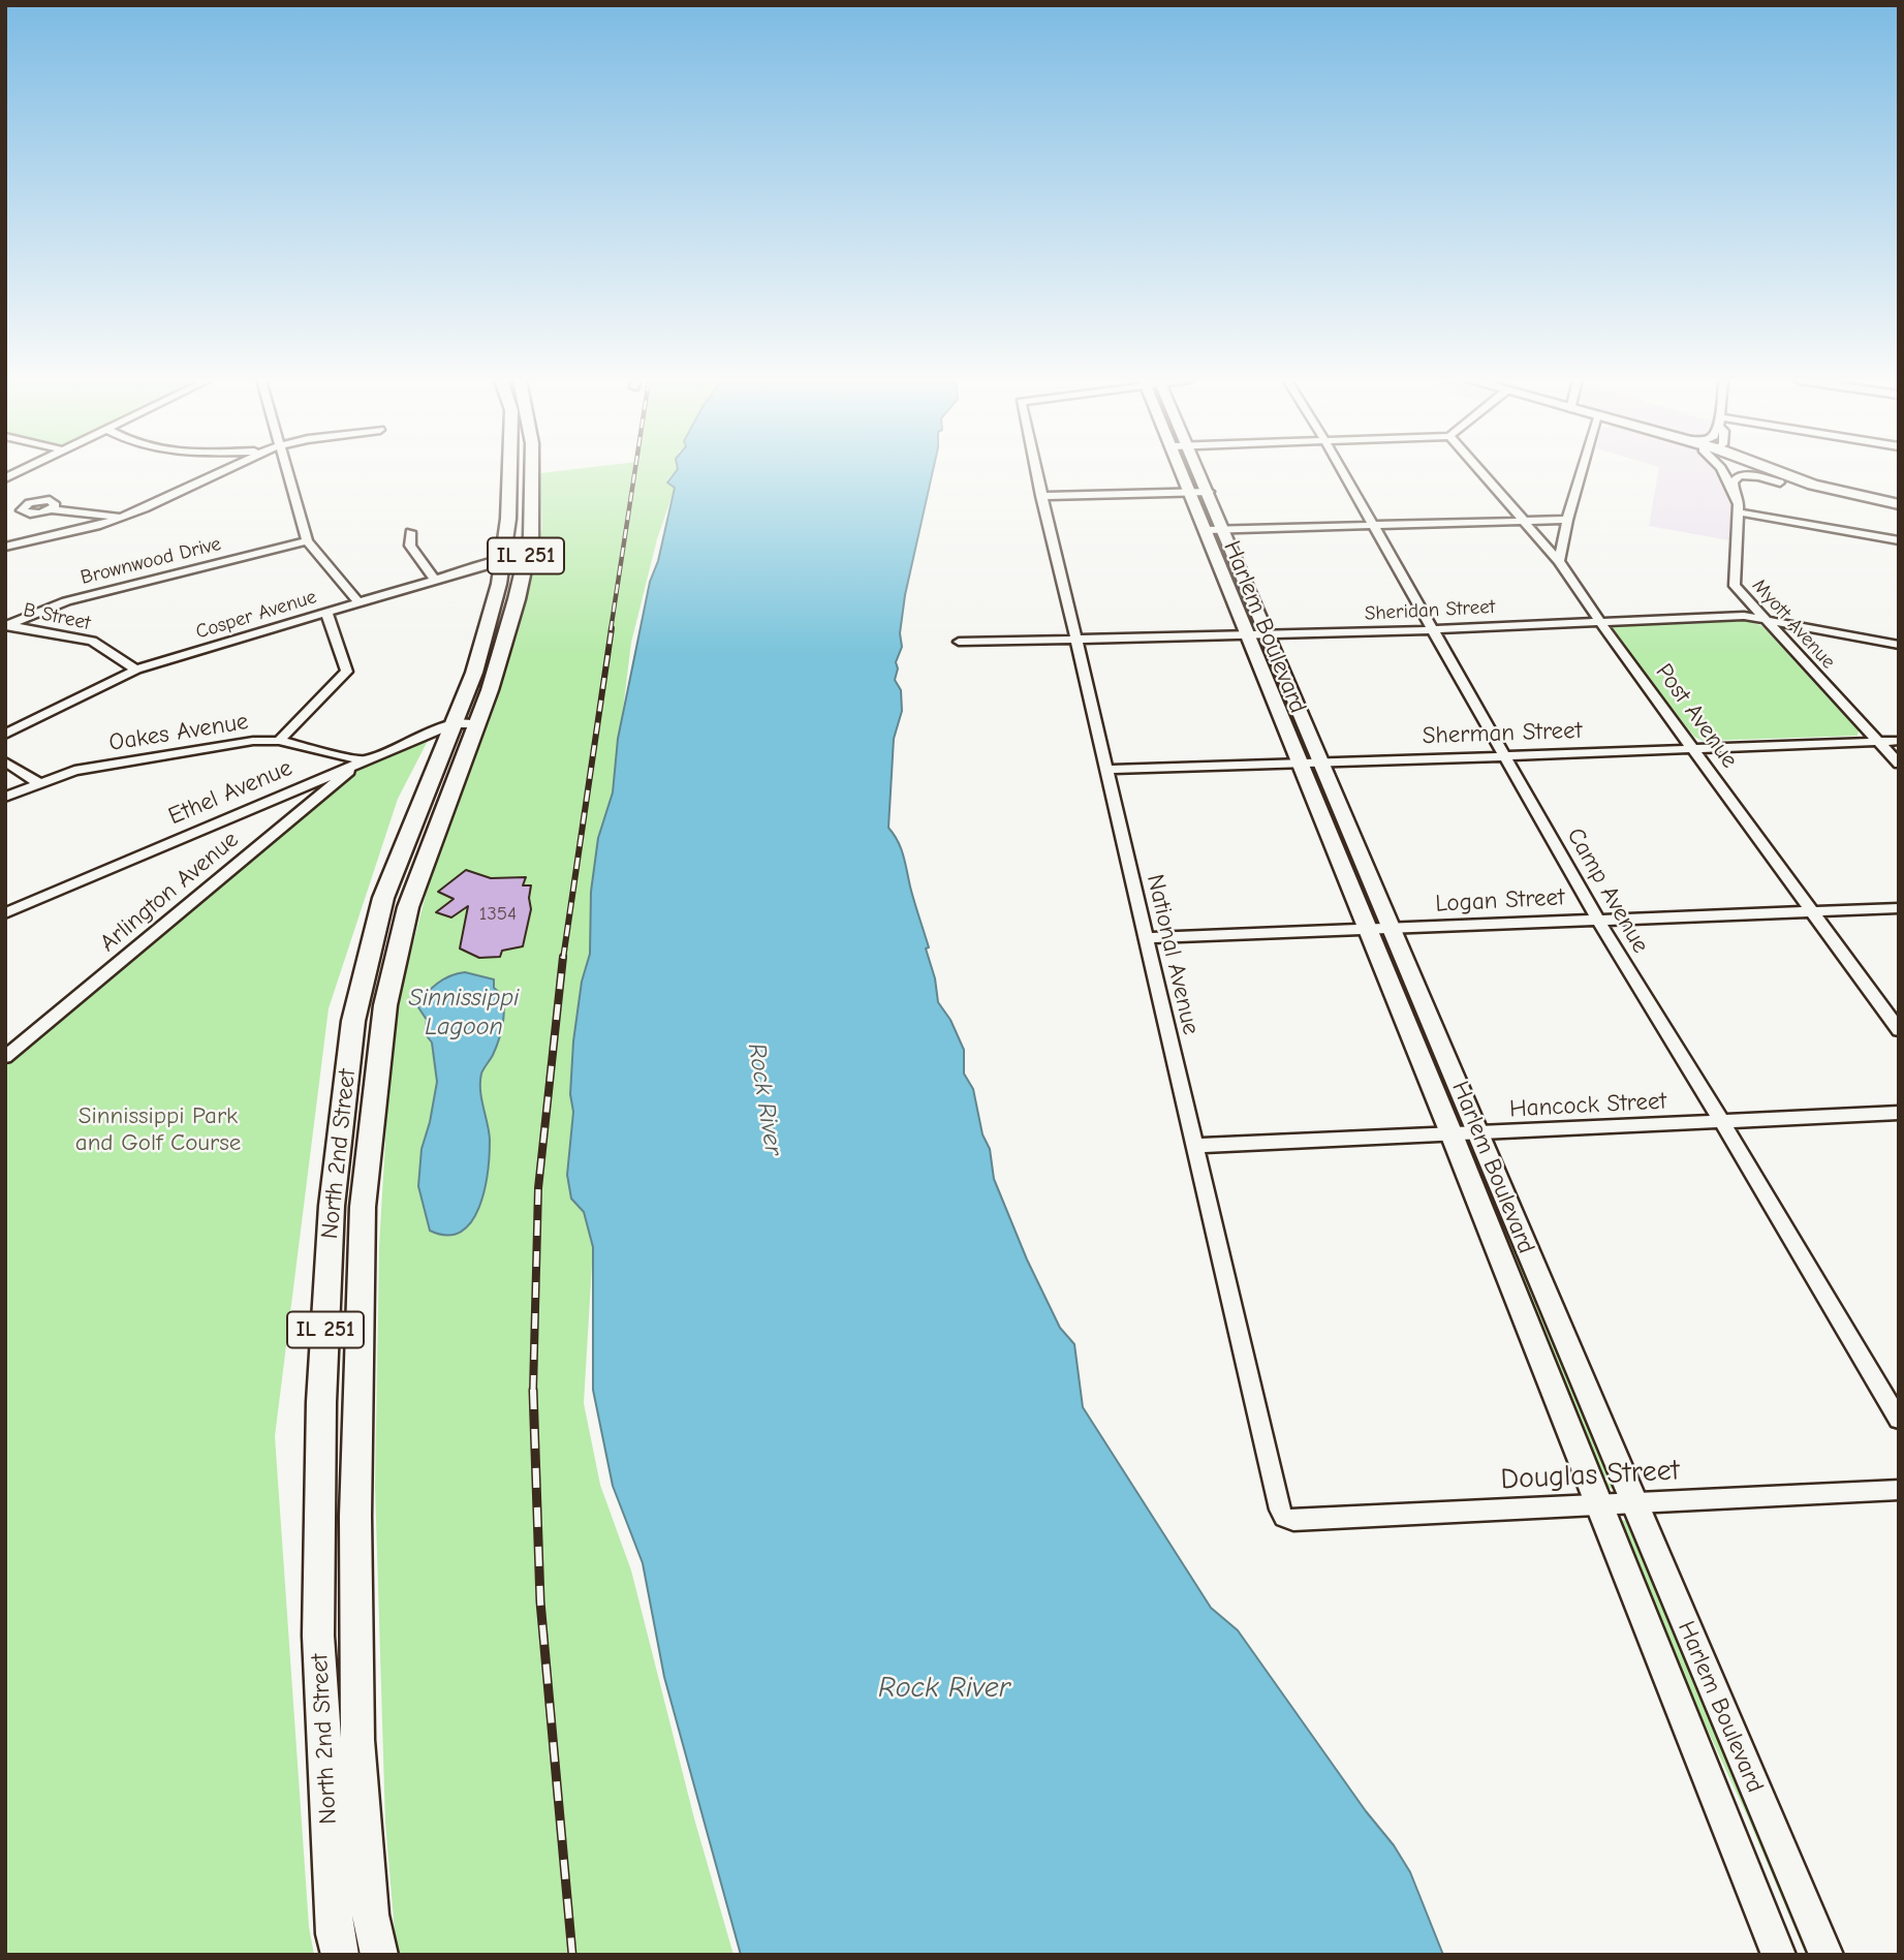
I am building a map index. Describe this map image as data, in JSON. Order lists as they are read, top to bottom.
{
  "streets": {
    "main road": ["IL 251", "North 2nd Street"],
    "street": [
      "Brownwood Drive",
      "Sheridan Street",
      "Cosper Avenue",
      "B Street",
      "Myott Avenue",
      "Harlem Boulevard",
      "Post Avenue",
      "Oakes Avenue",
      "Sherman Street",
      "Ethel Avenue",
      "Camp Avenue",
      "Arlington Avenue",
      "Logan Street",
      "National Avenue",
      "Hancock Street",
      "Douglas Street"
    ]
  },
  "crossings": [
    ["Brownwood Drive", "B Street"],
    ["Sheridan Street", "Myott Avenue"],
    ["Sheridan Street", "Harlem Boulevard"],
    ["Sheridan Street", "Post Avenue"],
    ["Sheridan Street", "Camp Avenue"],
    ["Sheridan Street", "National Avenue"],
    ["Cosper Avenue", "B Street"],
    ["Cosper Avenue", "North 2nd Street"],
    ["Myott Avenue", "Sherman Street"],
    ["Harlem Boulevard", "Sherman Street"],
    ["Harlem Boulevard", "Logan Street"],
    ["Harlem Boulevard", "Hancock Street"],
    ["Harlem Boulevard", "Douglas Street"],
    ["Post Avenue", "Sherman Street"],
    ["Post Avenue", "Logan Street"],
    ["Oakes Avenue", "Ethel Avenue"],
    ["Oakes Avenue", "Arlington Avenue"],
    ["Sherman Street", "Camp Avenue"],
    ["Sherman Street", "National Avenue"],
    ["Ethel Avenue", "Arlington Avenue"],
    ["Ethel Avenue", "North 2nd Street"],
    ["Camp Avenue", "Logan Street"],
    ["Camp Avenue", "Hancock Street"],
    ["Logan Street", "National Avenue"],
    ["National Avenue", "Hancock Street"],
    ["National Avenue", "Douglas Street"]
  ],
  "water": ["Sinnissippi Lagoon", "Rock River"],
  "parks": ["Sinnissippi Park and Golf Course"],
  "house_numbers": ["1354"]
}
